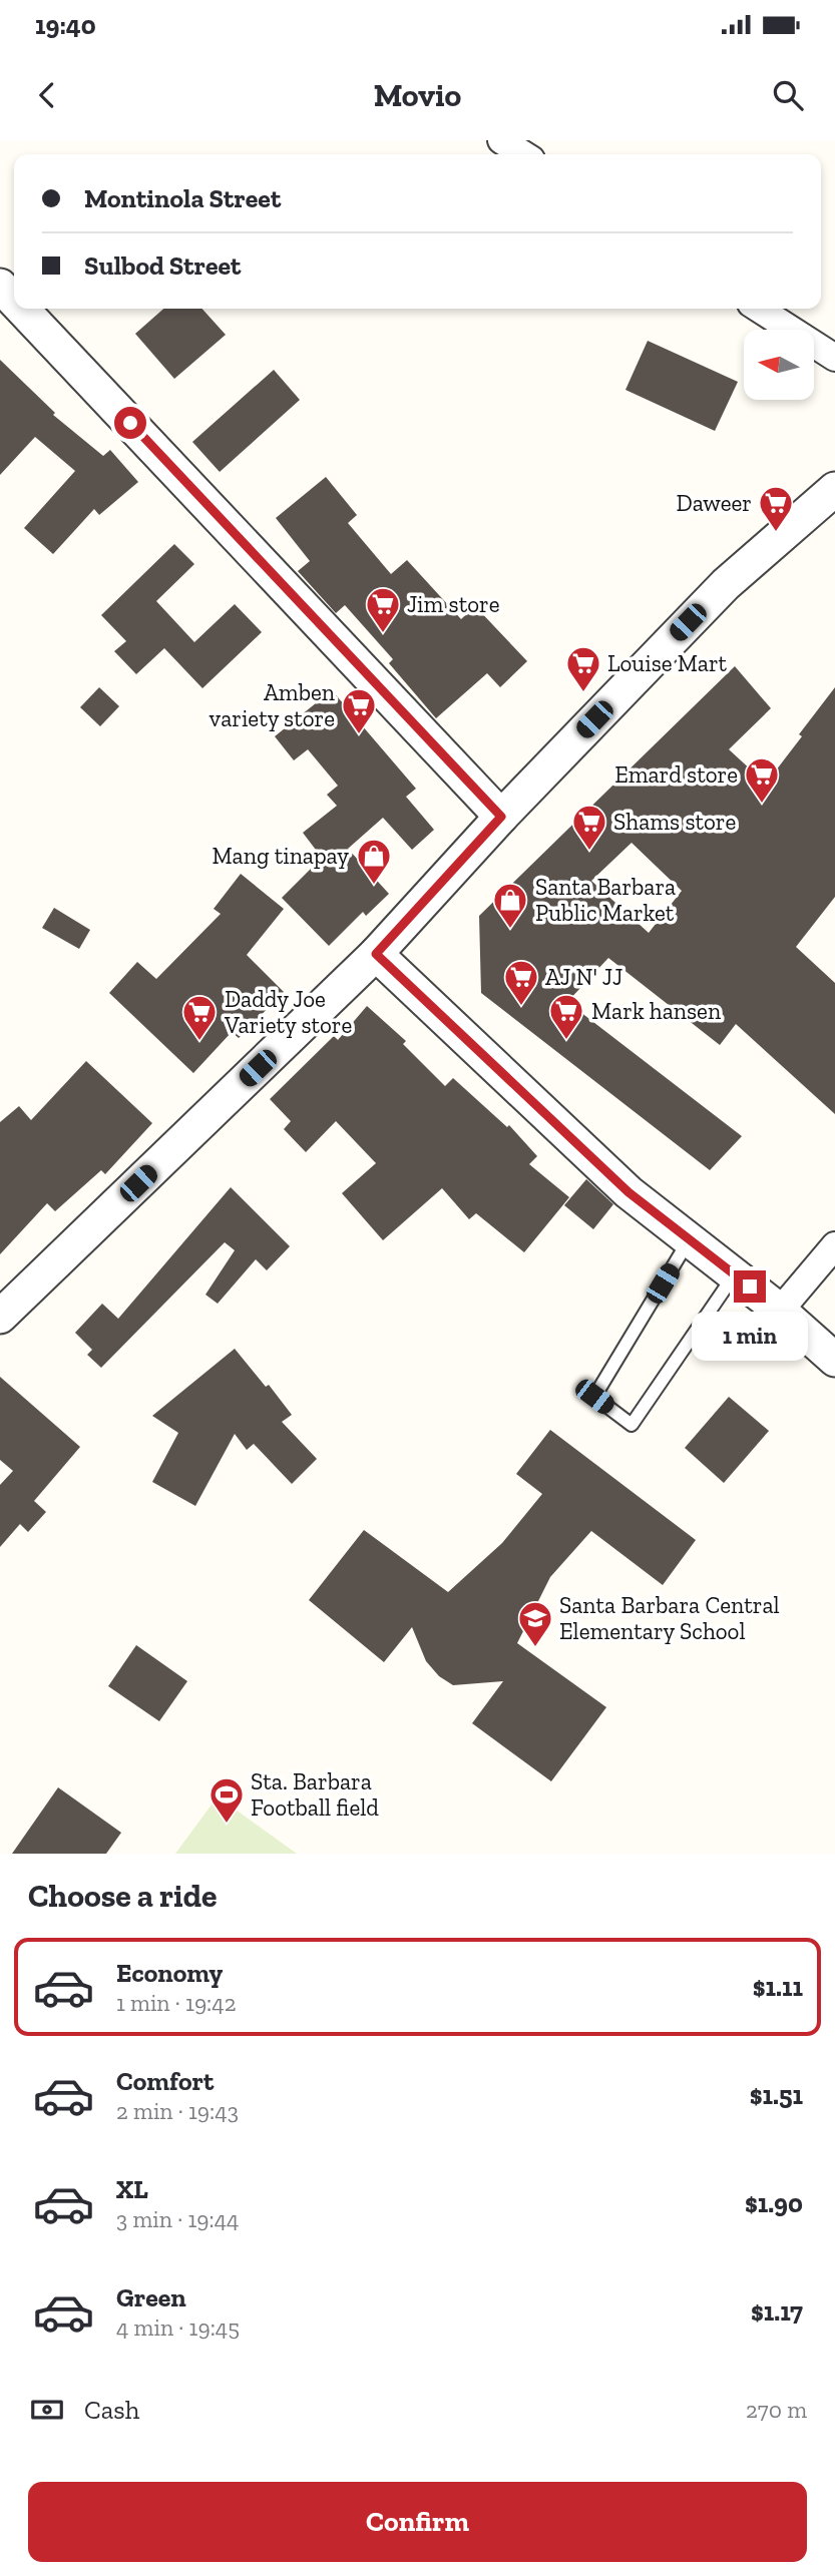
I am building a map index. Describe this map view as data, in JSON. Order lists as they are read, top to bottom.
{
  "places": {
    "supermarket": [
      "Daweer",
      "Jim store",
      "Louise Mart",
      "Amben variety store",
      "Emard store",
      "Shams store",
      "AJ N' JJ",
      "Mark hansen",
      "Daddy Joe Variety store"
    ],
    "shop": ["Mang tinapay", "Santa Barbara Public Market"],
    "school or university": ["Santa Barbara Central Elementary School"],
    "sports": ["Sta. Barbara Football field"]
  },
  "north": "left",
  "page": {
    "status": "19:40",
    "header": "Movio",
    "banner": ["Montinola Street", "Sulbod Street"],
    "bubble": "1 min",
    "heading": "Choose a ride",
    "list": [
      {
        "name": "Economy",
        "note": "1 min · 19:42",
        "value": "$1.11"
      },
      {
        "name": "Comfort",
        "note": "2 min · 19:43",
        "value": "$1.51"
      },
      {
        "name": "XL",
        "note": "3 min · 19:44",
        "value": "$1.90"
      },
      {
        "name": "Green",
        "note": "4 min · 19:45",
        "value": "$1.17"
      }
    ],
    "pay": ["Cash", "270 m"],
    "buttons": "Confirm"
  }
}
